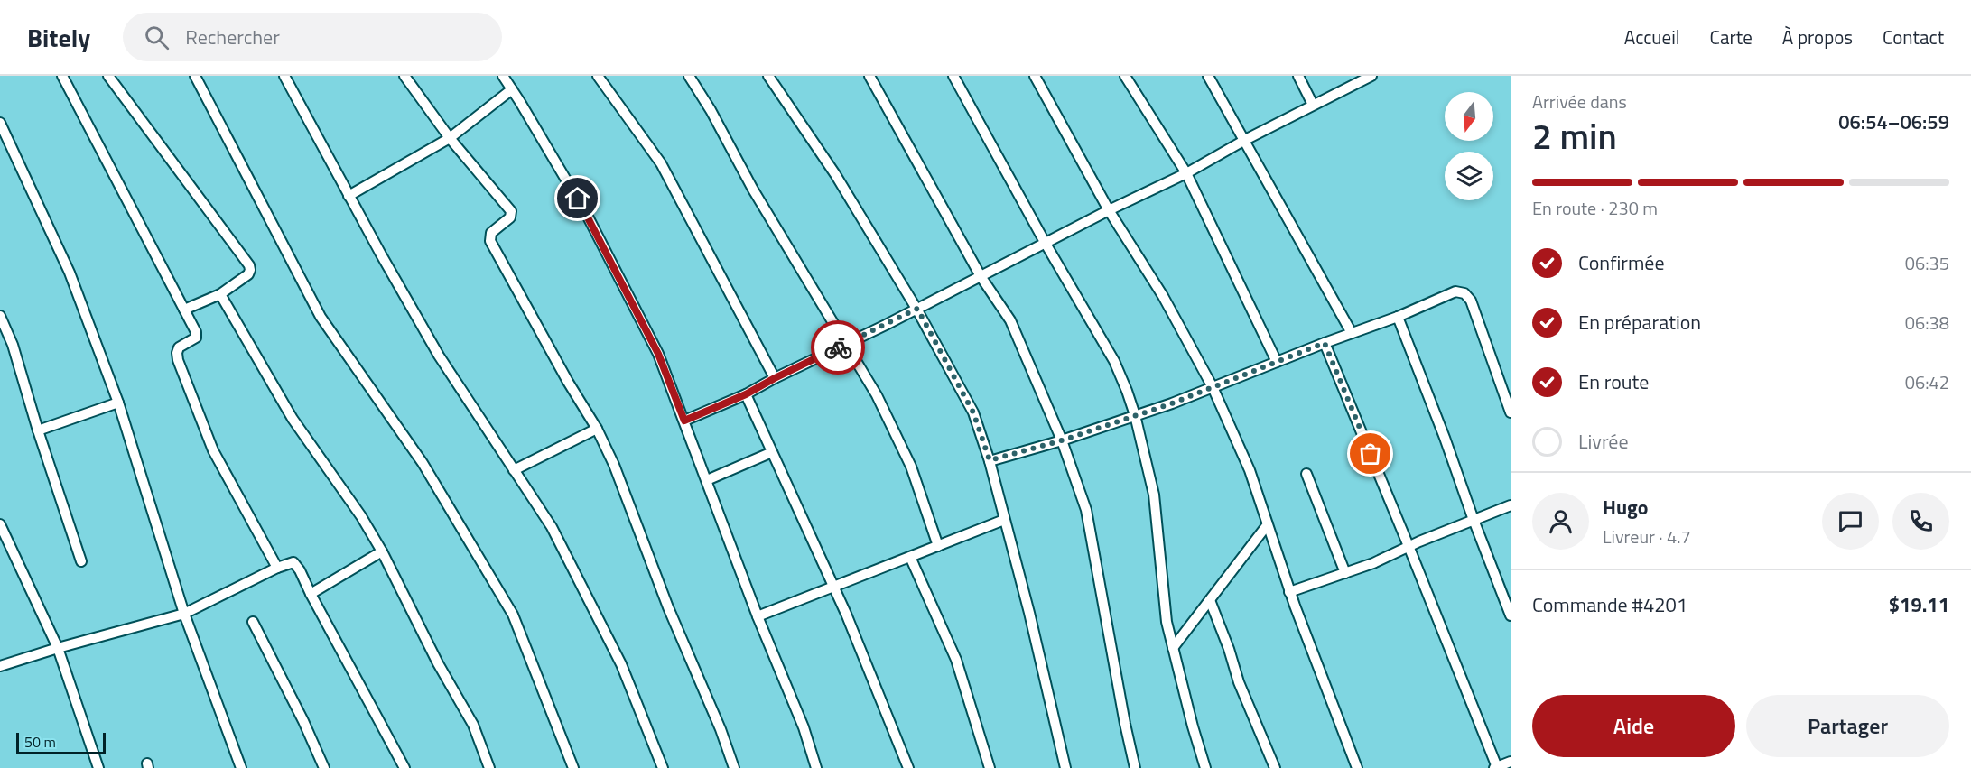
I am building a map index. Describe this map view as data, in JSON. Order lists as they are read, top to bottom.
{
  "scale_bar": "50 m",
  "north": "bottom",
  "page": {
    "header": "Bitely",
    "search": "Rechercher",
    "nav": [
      "Accueil",
      "Carte",
      "À propos",
      "Contact"
    ],
    "heading": ["2 min", "Arrivée dans", "06:54–06:59"],
    "panel": [
      "Hugo",
      "Livreur · 4.7",
      "Commande #4201",
      "$19.11"
    ],
    "bar": "En route · 230 m",
    "list": [
      ["Confirmée", "06:35"],
      ["En préparation", "06:38"],
      ["En route", "06:42"],
      "Livrée"
    ],
    "buttons": ["Aide", "Partager"],
    "scale": "50 m"
  }
}
